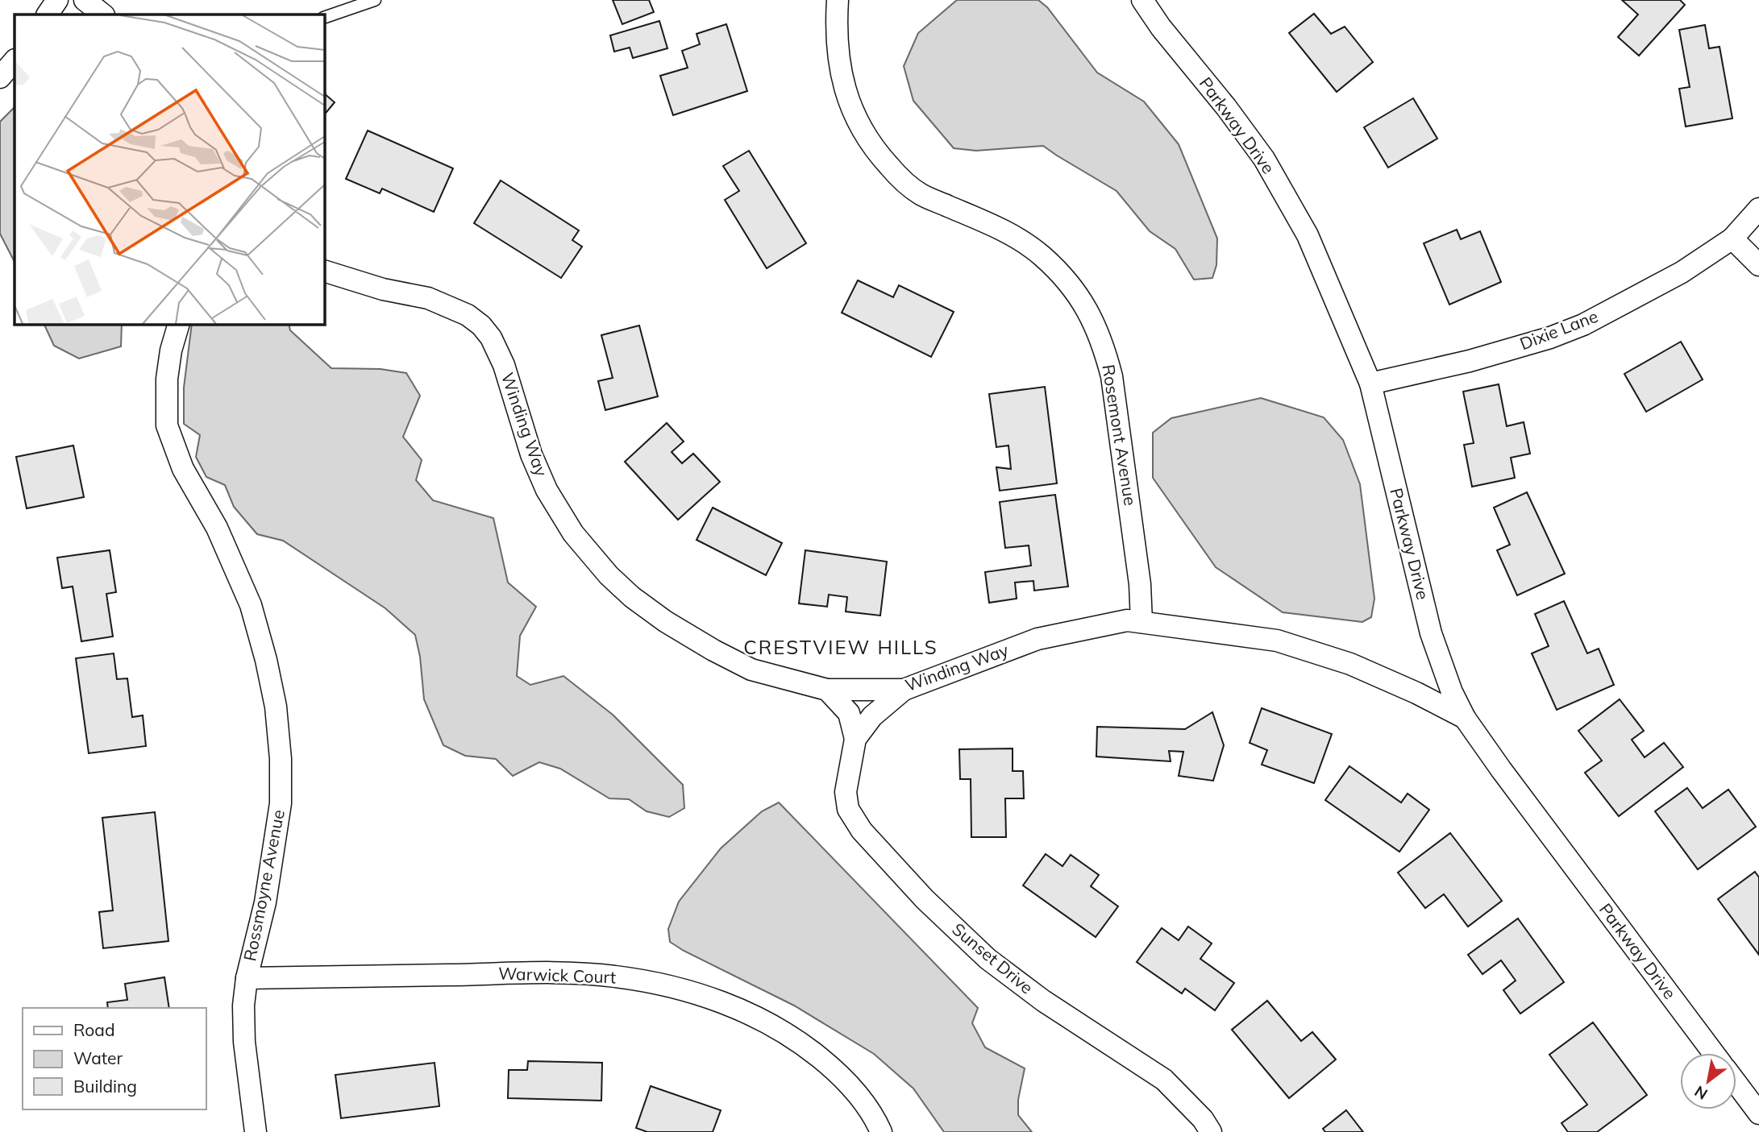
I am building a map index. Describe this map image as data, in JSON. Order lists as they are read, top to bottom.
{
  "streets": {
    "street": [
      "Parkway Drive",
      "Dixie Lane",
      "Winding Way",
      "Rosemont Avenue",
      "Rossmoyne Avenue",
      "Sunset Drive",
      "Warwick Court"
    ]
  },
  "crossings": [
    ["Parkway Drive", "Dixie Lane"],
    ["Parkway Drive", "Winding Way"],
    ["Winding Way", "Rosemont Avenue"],
    ["Winding Way", "Sunset Drive"],
    ["Rossmoyne Avenue", "Warwick Court"]
  ],
  "districts": ["CRESTVIEW HILLS"],
  "legend": ["Road", "Water", "Building"],
  "north": "bottom left"
}
